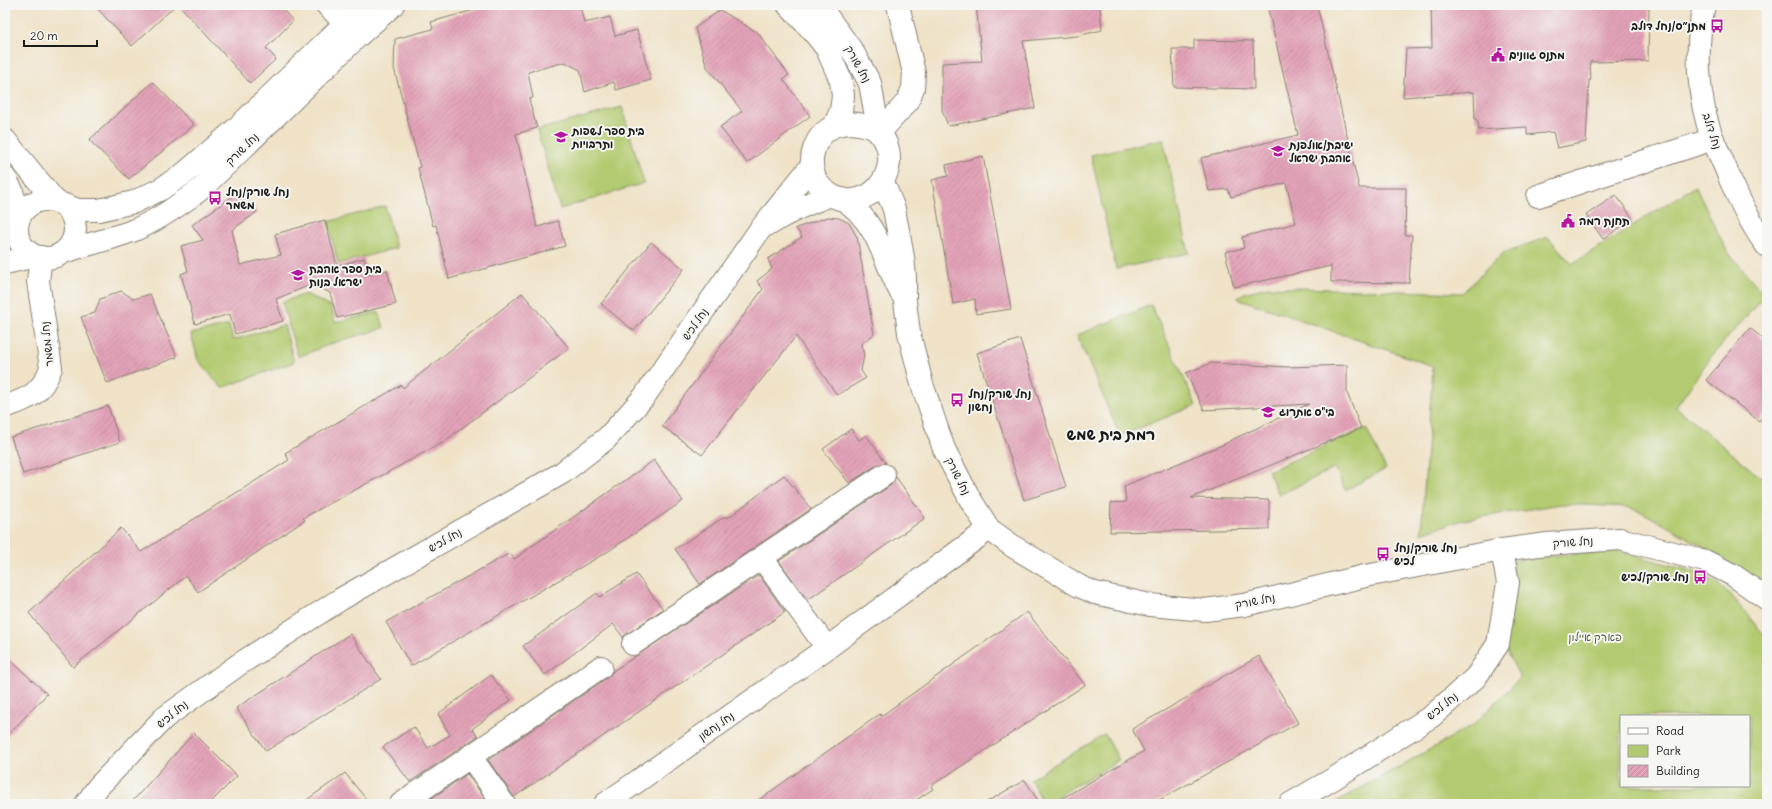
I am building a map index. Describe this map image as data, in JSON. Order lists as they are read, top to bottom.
{
  "streets": {
    "street": [
      "נחל שורק",
      "נחל דולב",
      "נחל לכיש",
      "נחל משמר",
      "נחל נחשון"
    ]
  },
  "crossings": [
    ["נחל שורק", "נחל לכיש"],
    ["נחל שורק", "נחל משמר"],
    ["נחל שורק", "נחל נחשון"]
  ],
  "districts": ["רמת בית שמש"],
  "parks": ["פארק איילון"],
  "places": {
    "bus stop": [
      "מתנ״ס/נחל דולב",
      "נחל שורק/נחל משמר",
      "נחל שורק/נחל נחשון",
      "נחל שורק/נחל לכיש",
      "נחל שורק/לכיש"
    ],
    "public building": ["מתנס גוונים", "תחנת רמה"],
    "school or university": [
      "בית ספר לשפות ותרבויות",
      "ישיבת/אולפנת אהבת ישראל",
      "בית ספר אהבת ישראל בנות",
      "בי\"ס אתרוג"
    ]
  },
  "legend": ["Road", "Park", "Building"],
  "scale_bar": "20 m"
}
